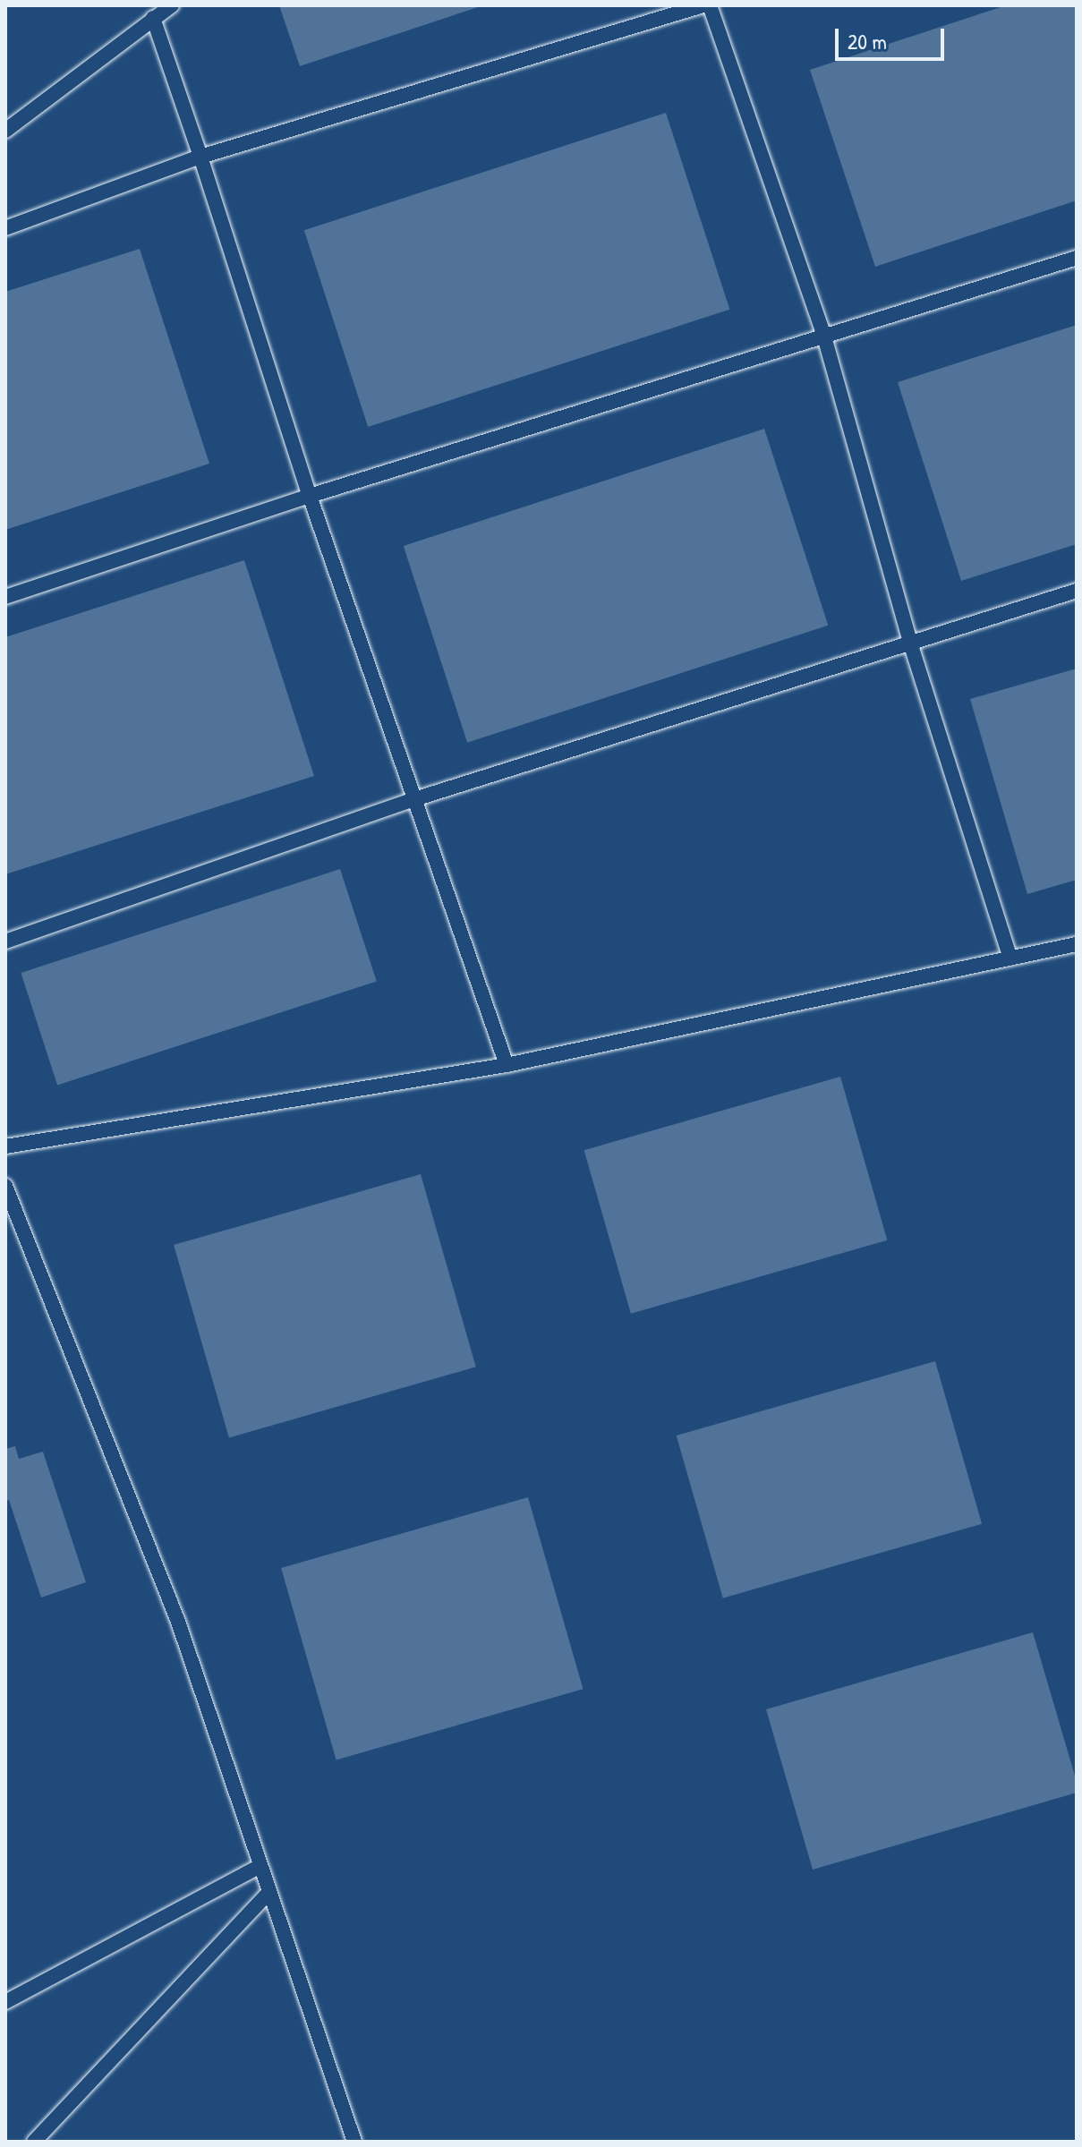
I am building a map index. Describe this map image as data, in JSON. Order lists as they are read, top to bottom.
{
  "scale_bar": "20 m"
}
